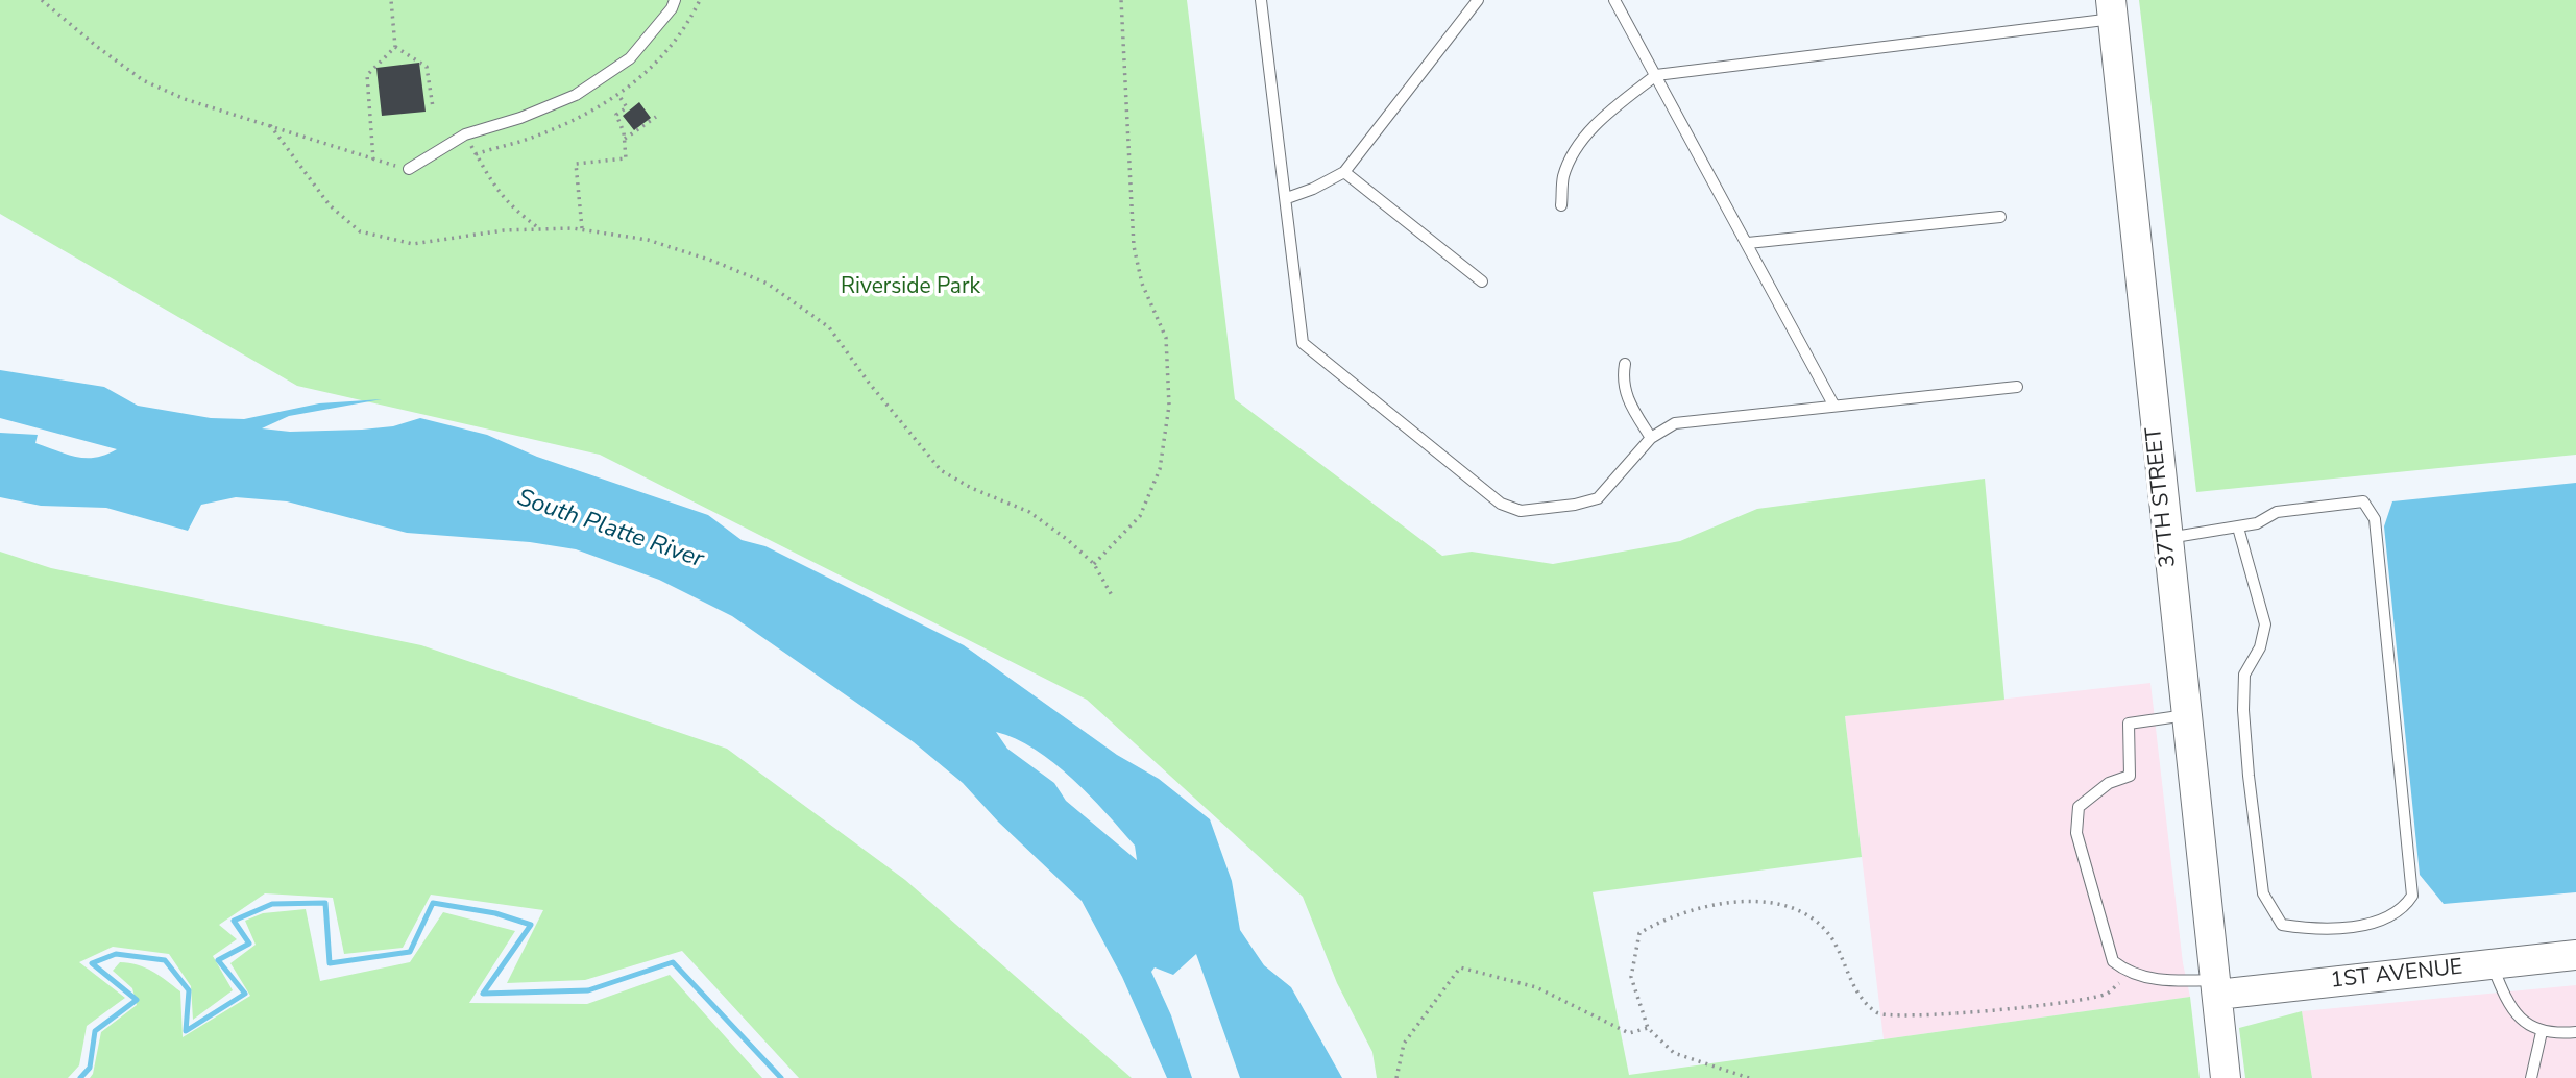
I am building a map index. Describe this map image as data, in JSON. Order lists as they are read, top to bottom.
{
  "streets": {
    "main road": ["37TH STREET", "1ST AVENUE"]
  },
  "crossings": [
    ["37TH STREET", "1ST AVENUE"]
  ],
  "water": ["South Platte River"],
  "parks": ["Riverside Park"]
}
